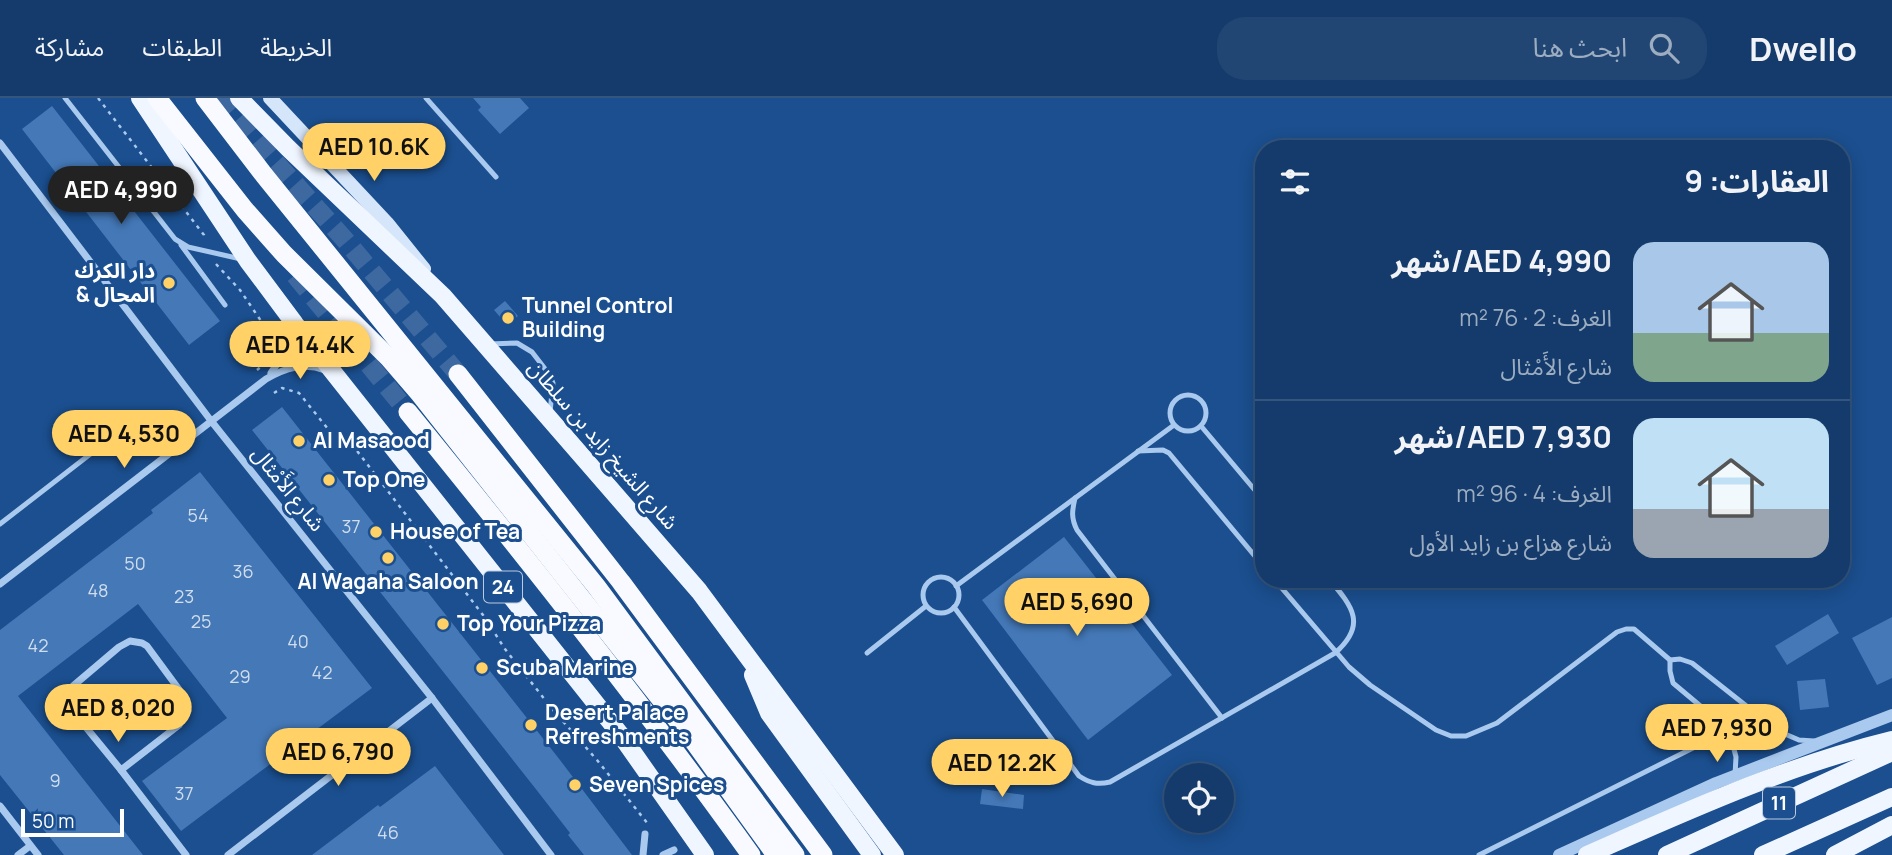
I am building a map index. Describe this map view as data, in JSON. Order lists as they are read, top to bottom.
{
  "streets": {
    "highway": ["24"],
    "main road": ["شارع الشيخ زايد بن سلطان", "11"],
    "street": ["شارع الأَمْثال"]
  },
  "places": [
    "دار الكرك & المحال",
    "Tunnel Control Building",
    "Al Masaood",
    "Top One",
    "House of Tea",
    "Al Wagaha Saloon",
    "Top Your Pizza",
    "Scuba Marine",
    "Desert Palace Refreshments",
    "Seven Spices"
  ],
  "house_numbers": [
    "54",
    "37",
    "50",
    "36",
    "48",
    "23",
    "25",
    "40",
    "42",
    "42",
    "29",
    "9",
    "37",
    "46"
  ],
  "scale_bar": "50 m",
  "page": {
    "header": "Dwello",
    "search": "ابحث هنا",
    "nav": ["الخريطة", "الطبقات", "مشاركة"],
    "price": [
      "AED 10.6K",
      "AED 4,990",
      "AED 14.4K",
      "AED 4,530",
      "AED 5,690",
      "AED 8,020",
      "AED 7,930",
      "AED 6,790",
      "AED 12.2K"
    ],
    "heading": "العقارات: 9",
    "list": [
      {
        "name": "AED 4,990/شهر",
        "note": "الغرف: 2 · 76 m² · شارع الأَمْثال"
      },
      {
        "name": "AED 7,930/شهر",
        "note": "الغرف: 4 · 96 m² · شارع هزاع بن زايد الأول"
      }
    ],
    "scale": "50 m"
  }
}
